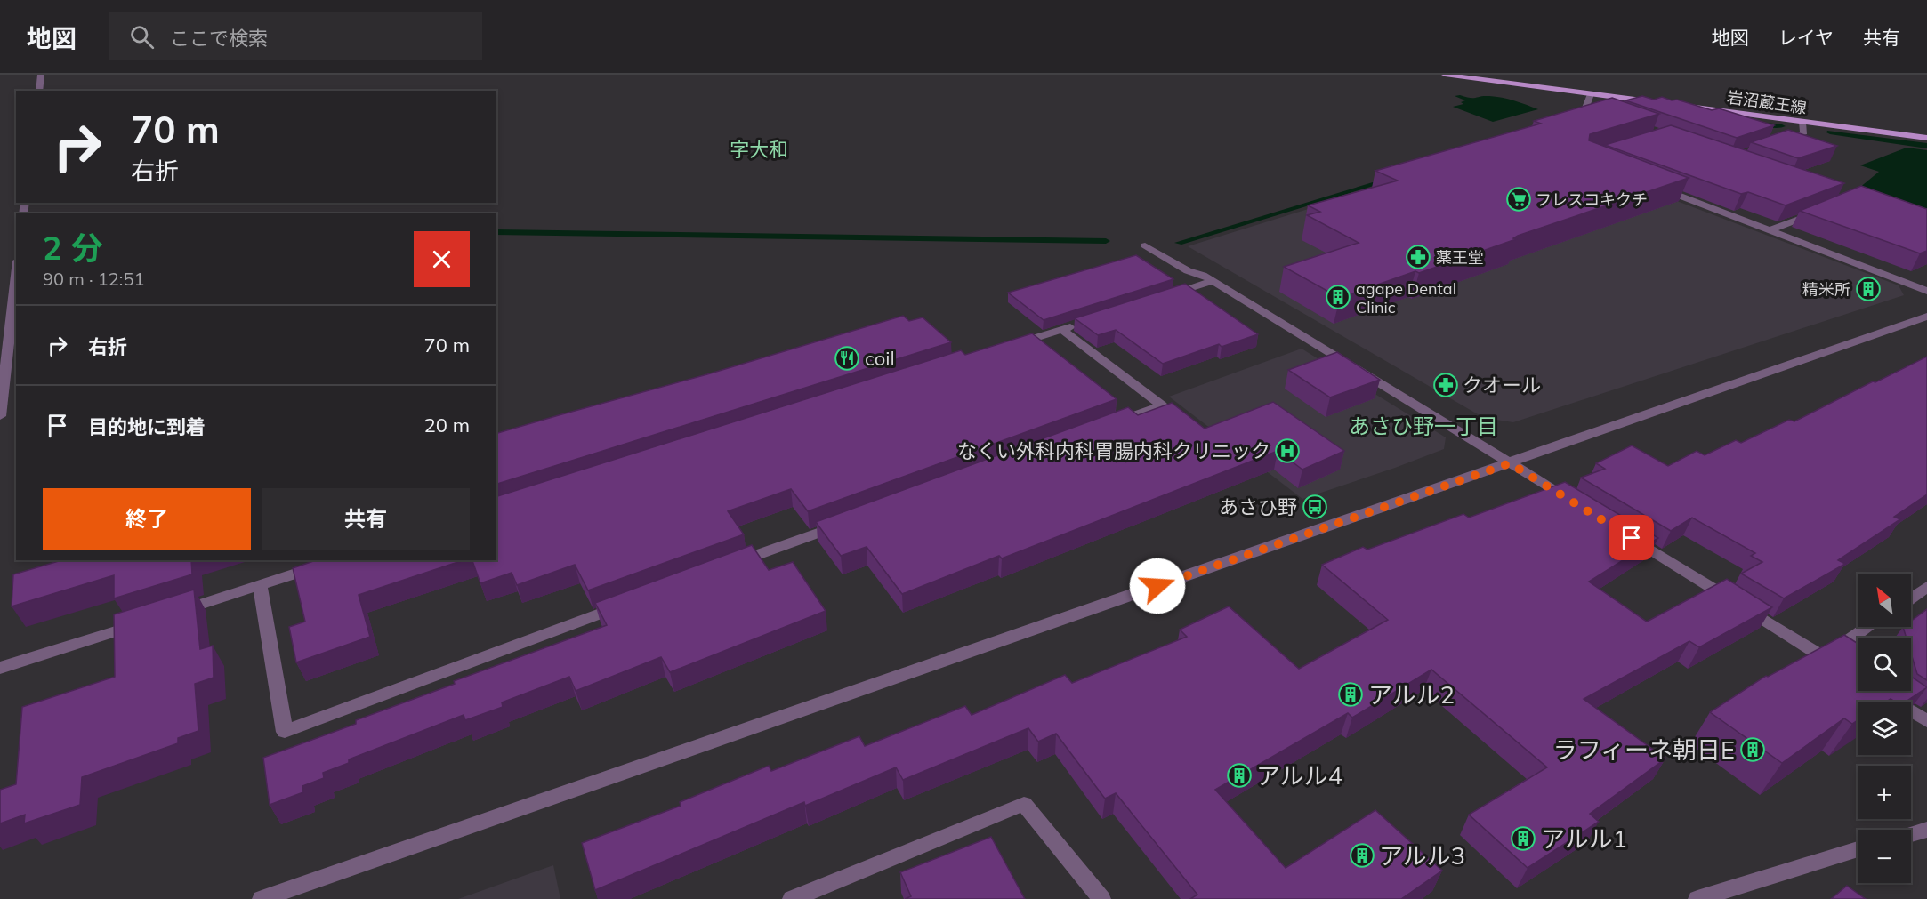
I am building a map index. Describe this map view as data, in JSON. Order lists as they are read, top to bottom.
{
  "streets": {
    "main road": ["岩沼蔵王線"]
  },
  "districts": ["字大和", "あさひ野一丁目"],
  "places": {
    "supermarket": ["フレスコキクチ"],
    "pharmacy": ["薬王堂", "クオール"],
    "building": [
      "精米所",
      "agape Dental Clinic",
      "アルル2",
      "ラフィーネ朝日E",
      "アルル4",
      "アルル1",
      "アルル3"
    ],
    "restaurant": ["coil"],
    "hospital": ["なくい外科内科胃腸内科クリニック"],
    "bus stop": ["あさひ野"]
  },
  "north": "top left",
  "page": {
    "header": "地図",
    "search": "ここで検索",
    "nav": ["地図", "レイヤ", "共有"],
    "turn": ["70 m", "右折"],
    "heading": ["2 分", "90 m · 12:51"],
    "list": [
      {
        "name": "右折",
        "value": "70 m"
      },
      {
        "name": "目的地に到着",
        "value": "20 m"
      }
    ],
    "buttons": ["終了", "共有"],
    "map_buttons": ["+", "−"]
  }
}
